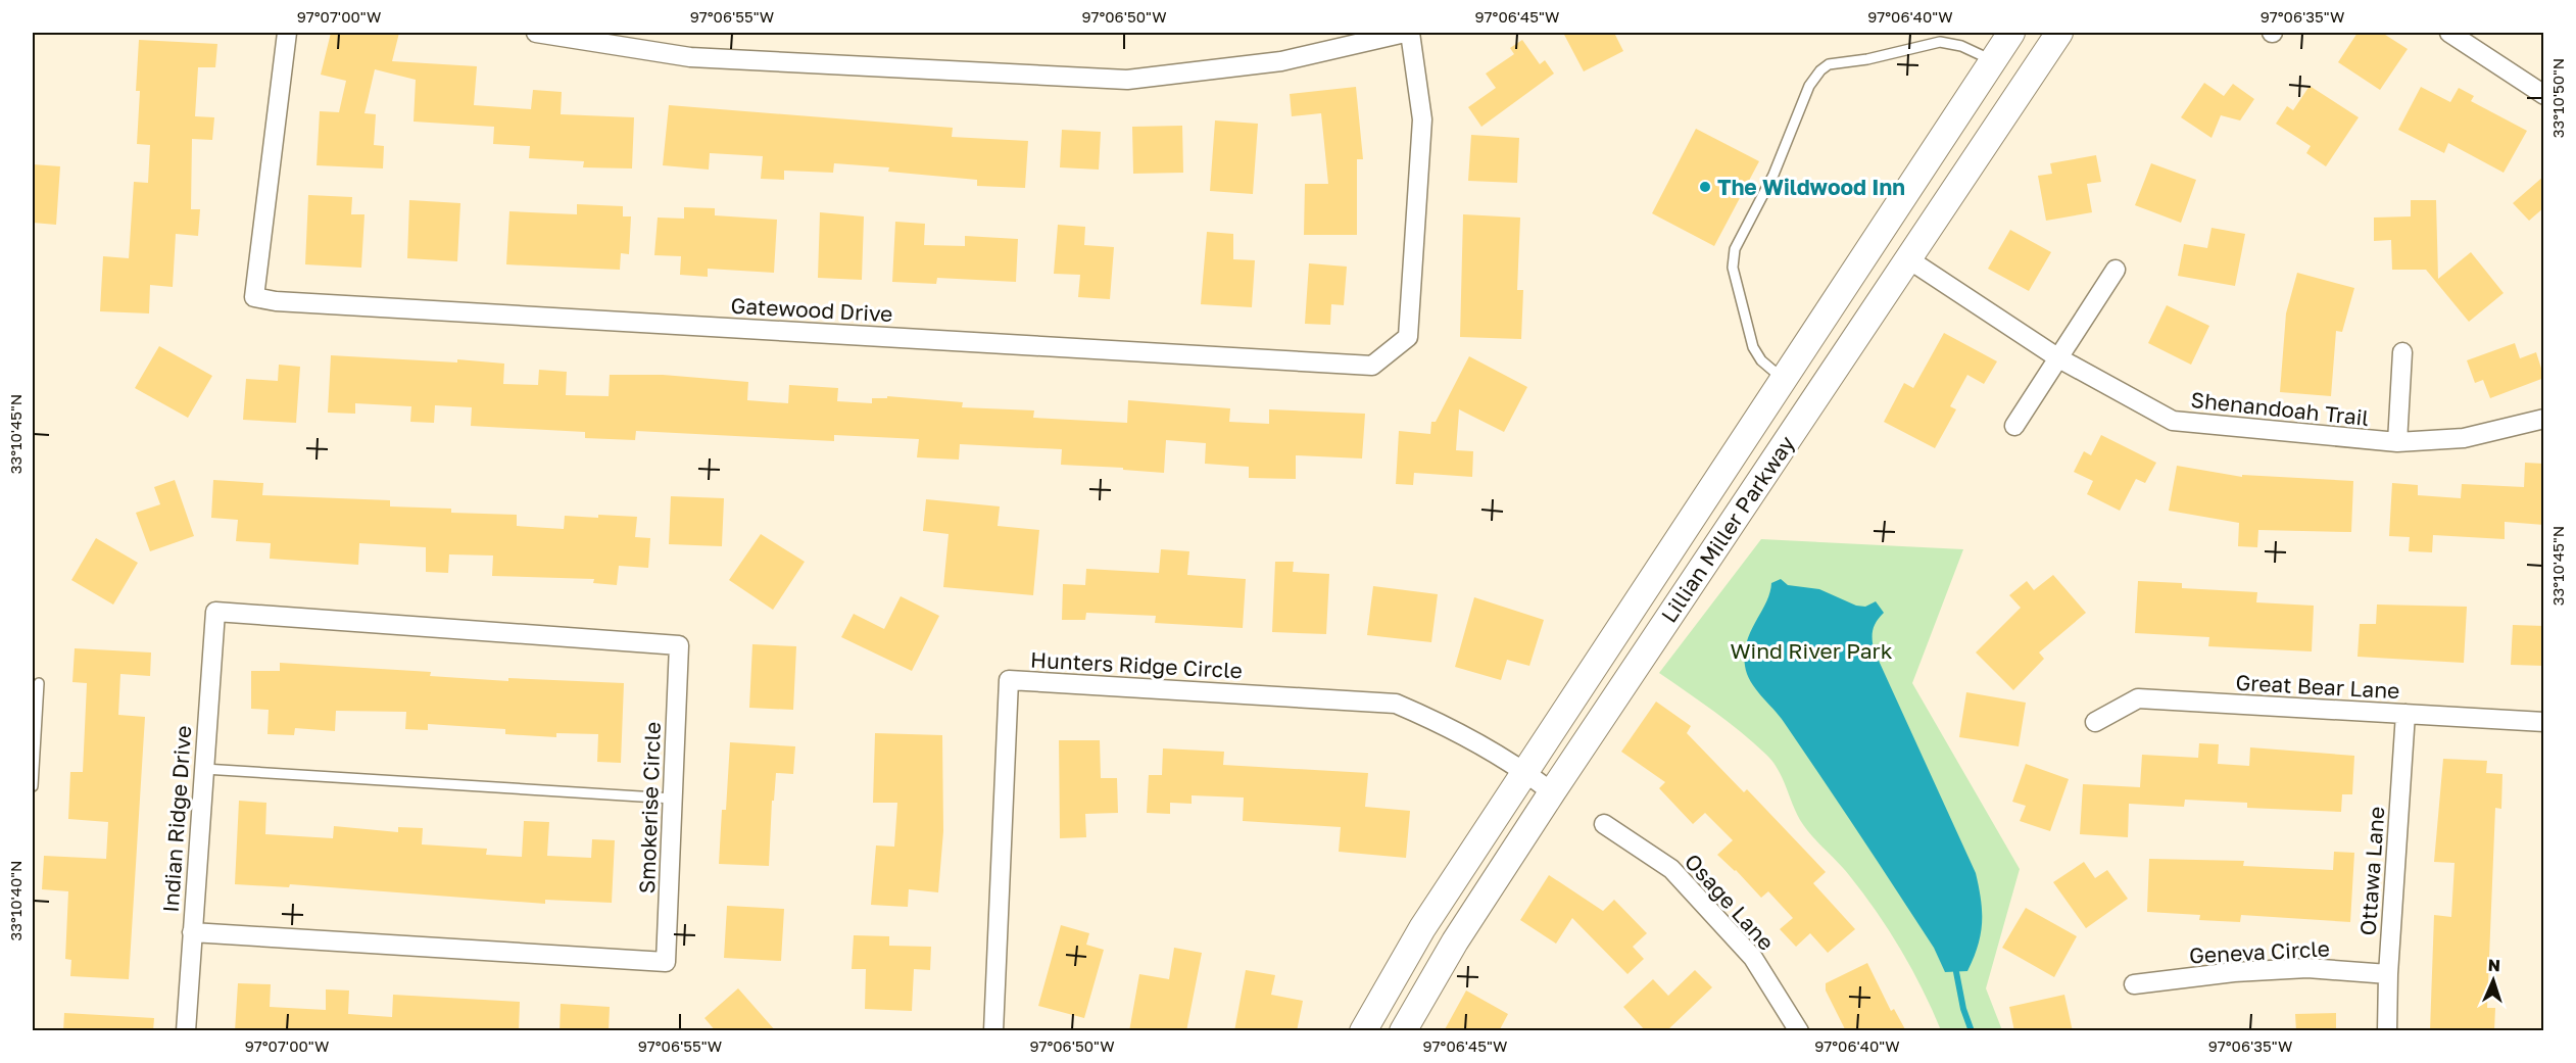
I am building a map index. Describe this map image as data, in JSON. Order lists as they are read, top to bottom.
{
  "streets": {
    "main road": ["Lillian Miller Parkway"],
    "street": [
      "Gatewood Drive",
      "Shenandoah Trail",
      "Hunters Ridge Circle",
      "Great Bear Lane",
      "Smokerise Circle",
      "Indian Ridge Drive",
      "Ottawa Lane",
      "Osage Lane",
      "Geneva Circle"
    ]
  },
  "crossings": [
    ["Shenandoah Trail", "Lillian Miller Parkway"],
    ["Lillian Miller Parkway", "Hunters Ridge Circle"],
    ["Great Bear Lane", "Ottawa Lane"],
    ["Smokerise Circle", "Indian Ridge Drive"],
    ["Ottawa Lane", "Geneva Circle"]
  ],
  "parks": ["Wind River Park"],
  "places": ["The Wildwood Inn"],
  "north": "top",
  "coordinates": [
    "97°07'00\"W",
    "97°06'55\"W",
    "97°06'50\"W",
    "97°06'45\"W",
    "97°06'40\"W",
    "97°06'35\"W",
    "33°10'50\"N",
    "33°10'45\"N",
    "33°10'40\"N"
  ]
}
